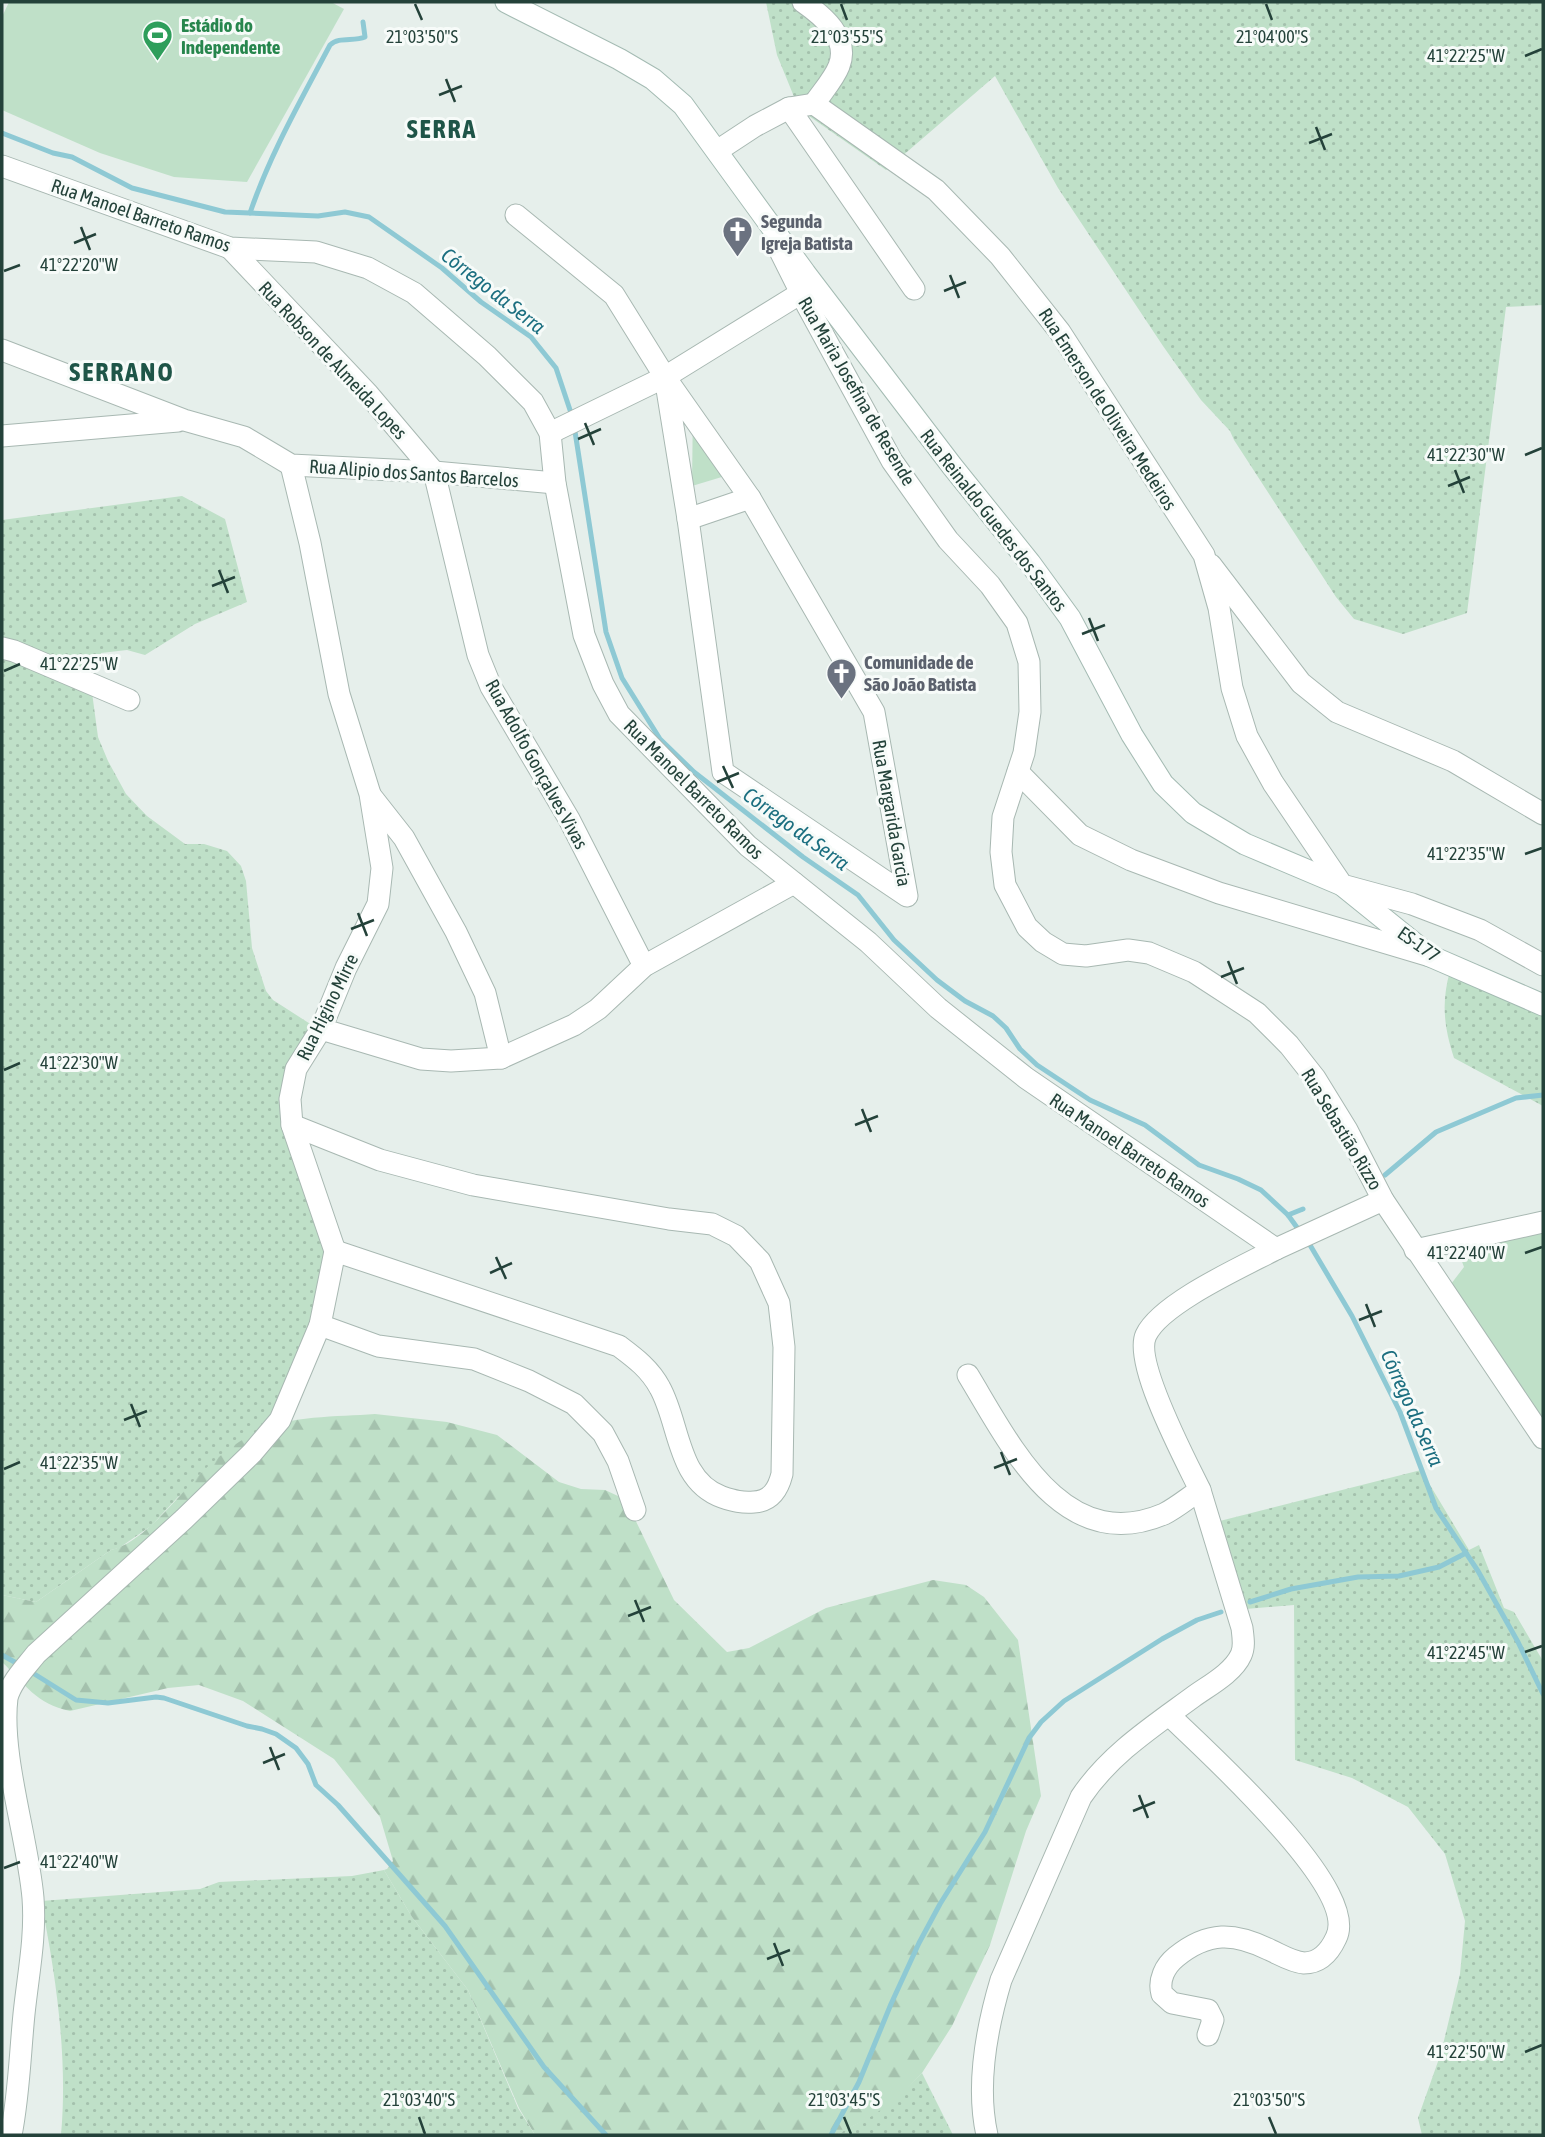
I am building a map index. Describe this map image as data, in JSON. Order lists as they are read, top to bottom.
{
  "streets": {
    "street": [
      "Rua Manoel Barreto Ramos",
      "Rua Robson de Almeida Lopes",
      "Rua Maria Josefina de Resende",
      "Rua Emerson de Oliveira Medeiros",
      "Rua Alipio dos Santos Barcelos",
      "Rua Reinaldo Guedes dos Santos",
      "Rua Adolfo Gonçalves Vivas",
      "Rua Margarida Garcia",
      "ES-177",
      "Rua Higino Mirre",
      "Rua Sebastião Rizzo"
    ]
  },
  "crossings": [
    ["Rua Manoel Barreto Ramos", "Rua Robson de Almeida Lopes"],
    ["Rua Manoel Barreto Ramos", "Rua Alipio dos Santos Barcelos"],
    ["Rua Robson de Almeida Lopes", "Rua Alipio dos Santos Barcelos"],
    ["Rua Robson de Almeida Lopes", "Rua Adolfo Gonçalves Vivas"],
    ["Rua Maria Josefina de Resende", "Rua Reinaldo Guedes dos Santos"],
    ["Rua Maria Josefina de Resende", "Rua Sebastião Rizzo"],
    ["Rua Emerson de Oliveira Medeiros", "Rua Reinaldo Guedes dos Santos"],
    ["Rua Emerson de Oliveira Medeiros", "ES-177"],
    ["Rua Alipio dos Santos Barcelos", "Rua Adolfo Gonçalves Vivas"],
    ["Rua Alipio dos Santos Barcelos", "Rua Higino Mirre"],
    ["Rua Reinaldo Guedes dos Santos", "ES-177"]
  ],
  "districts": ["SERRA", "SERRANO"],
  "water": ["Córrego da Serra"],
  "places": {
    "sports": ["Estádio do Independente"],
    "church": ["Segunda Igreja Batista", "Comunidade de São João Batista"]
  },
  "coordinates": [
    "21°03'50\"S",
    "21°03'55\"S",
    "21°04'00\"S",
    "41°22'25\"W",
    "41°22'20\"W",
    "41°22'30\"W",
    "41°22'35\"W",
    "41°22'40\"W",
    "41°22'45\"W",
    "41°22'50\"W",
    "21°03'40\"S",
    "21°03'45\"S"
  ]
}
